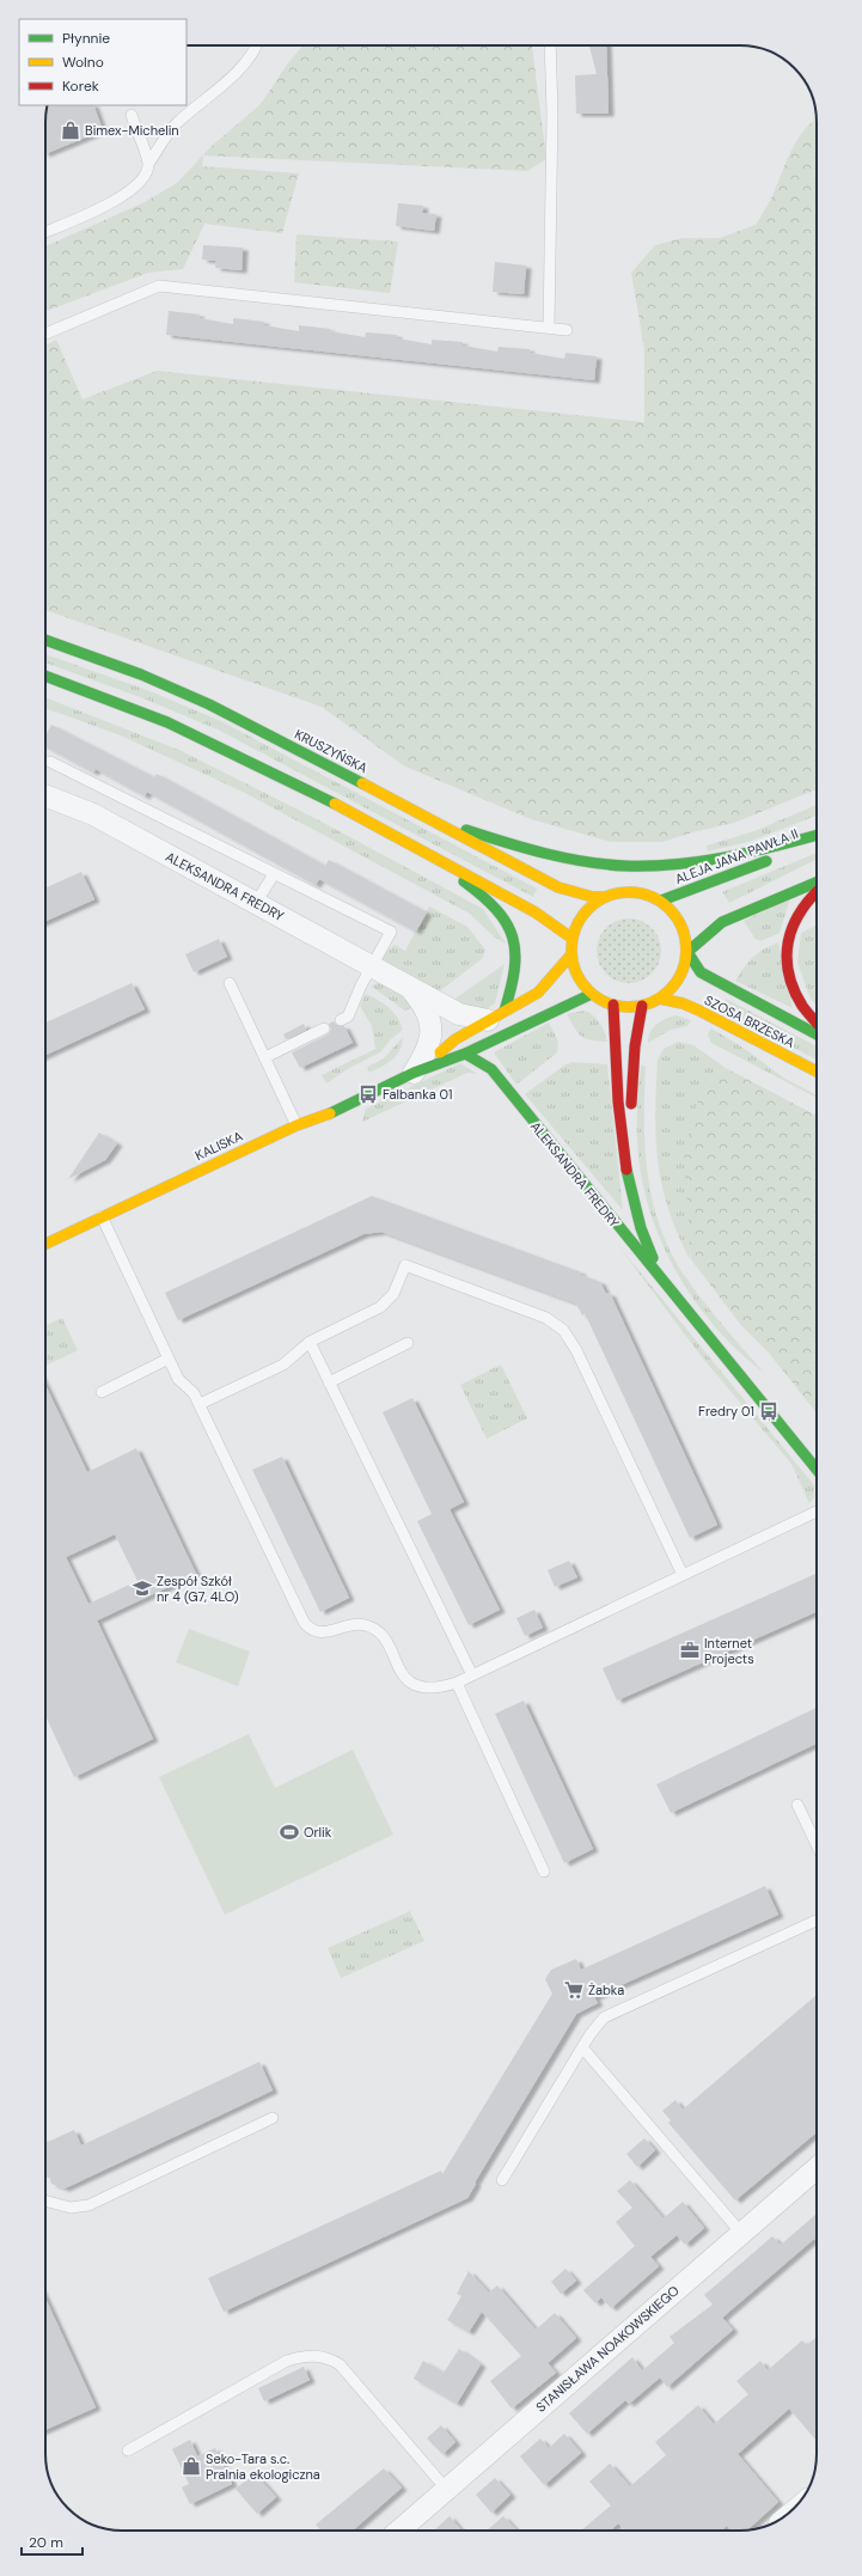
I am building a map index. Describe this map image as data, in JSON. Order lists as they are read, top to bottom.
{
  "streets": {
    "main road": [
      "KRUSZYŃSKA",
      "ALEJA JANA PAWŁA II",
      "ALEKSANDRA FREDRY",
      "SZOSA BRZESKA",
      "KALISKA"
    ],
    "street": ["STANISŁAWA NOAKOWSKIEGO"]
  },
  "crossings": [
    ["KRUSZYŃSKA", "ALEJA JANA PAWŁA II"],
    ["KRUSZYŃSKA", "ALEKSANDRA FREDRY"],
    ["KRUSZYŃSKA", "SZOSA BRZESKA"],
    ["KRUSZYŃSKA", "KALISKA"],
    ["ALEJA JANA PAWŁA II", "ALEKSANDRA FREDRY"],
    ["ALEJA JANA PAWŁA II", "SZOSA BRZESKA"],
    ["ALEJA JANA PAWŁA II", "KALISKA"],
    ["ALEKSANDRA FREDRY", "SZOSA BRZESKA"],
    ["ALEKSANDRA FREDRY", "KALISKA"],
    ["SZOSA BRZESKA", "KALISKA"]
  ],
  "places": {
    "shop": ["Bimex-Michelin", "Seko-Tara s.c. Pralnia ekologiczna"],
    "bus stop": ["Falbanka 01", "Fredry 01"],
    "school or university": ["Zespół Szkół nr 4 (G7, 4LO)"],
    "office": ["Internet Projects"],
    "sports": ["Orlik"],
    "supermarket": ["Żabka"]
  },
  "legend": ["Płynnie", "Wolno", "Korek"],
  "scale_bar": "20 m"
}
